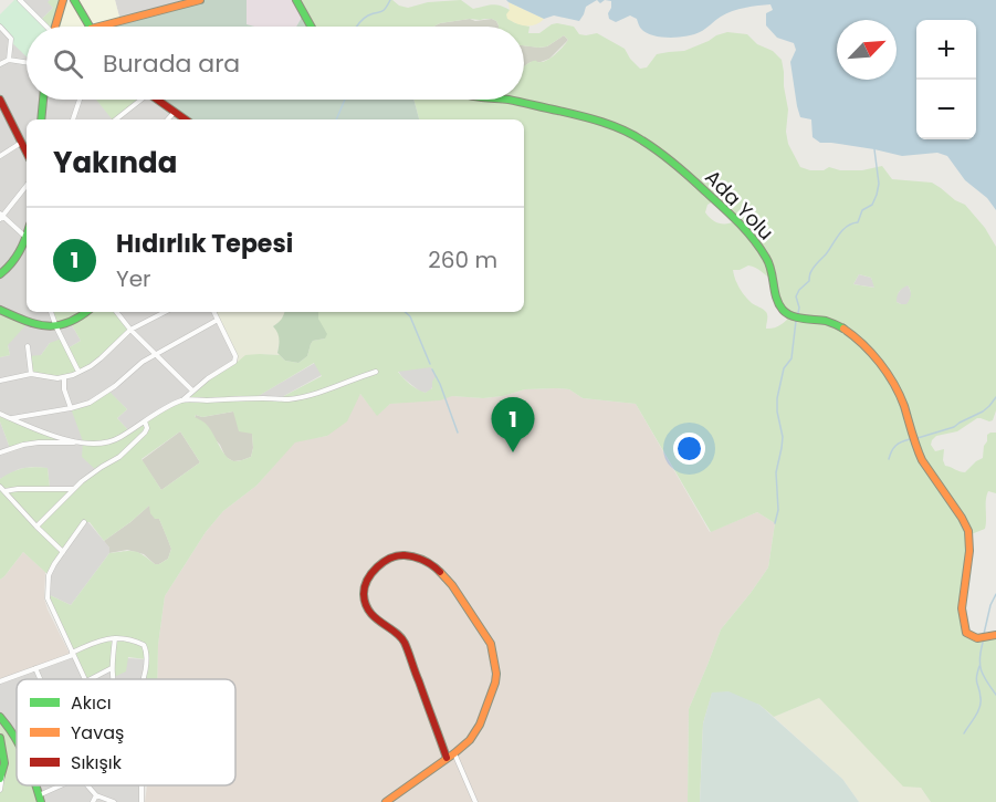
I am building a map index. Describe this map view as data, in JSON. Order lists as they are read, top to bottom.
{
  "streets": {
    "street": ["Ada Yolu"]
  },
  "legend": ["Akıcı", "Yavaş", "Sıkışık"],
  "north": "top right",
  "page": {
    "map_buttons": ["+", "−"],
    "search": "Burada ara",
    "heading": "Yakında",
    "list": [
      {
        "mark": "1",
        "name": "Hıdırlık Tepesi",
        "note": "Yer",
        "value": "260 m"
      }
    ],
    "pins": "1"
  }
}
